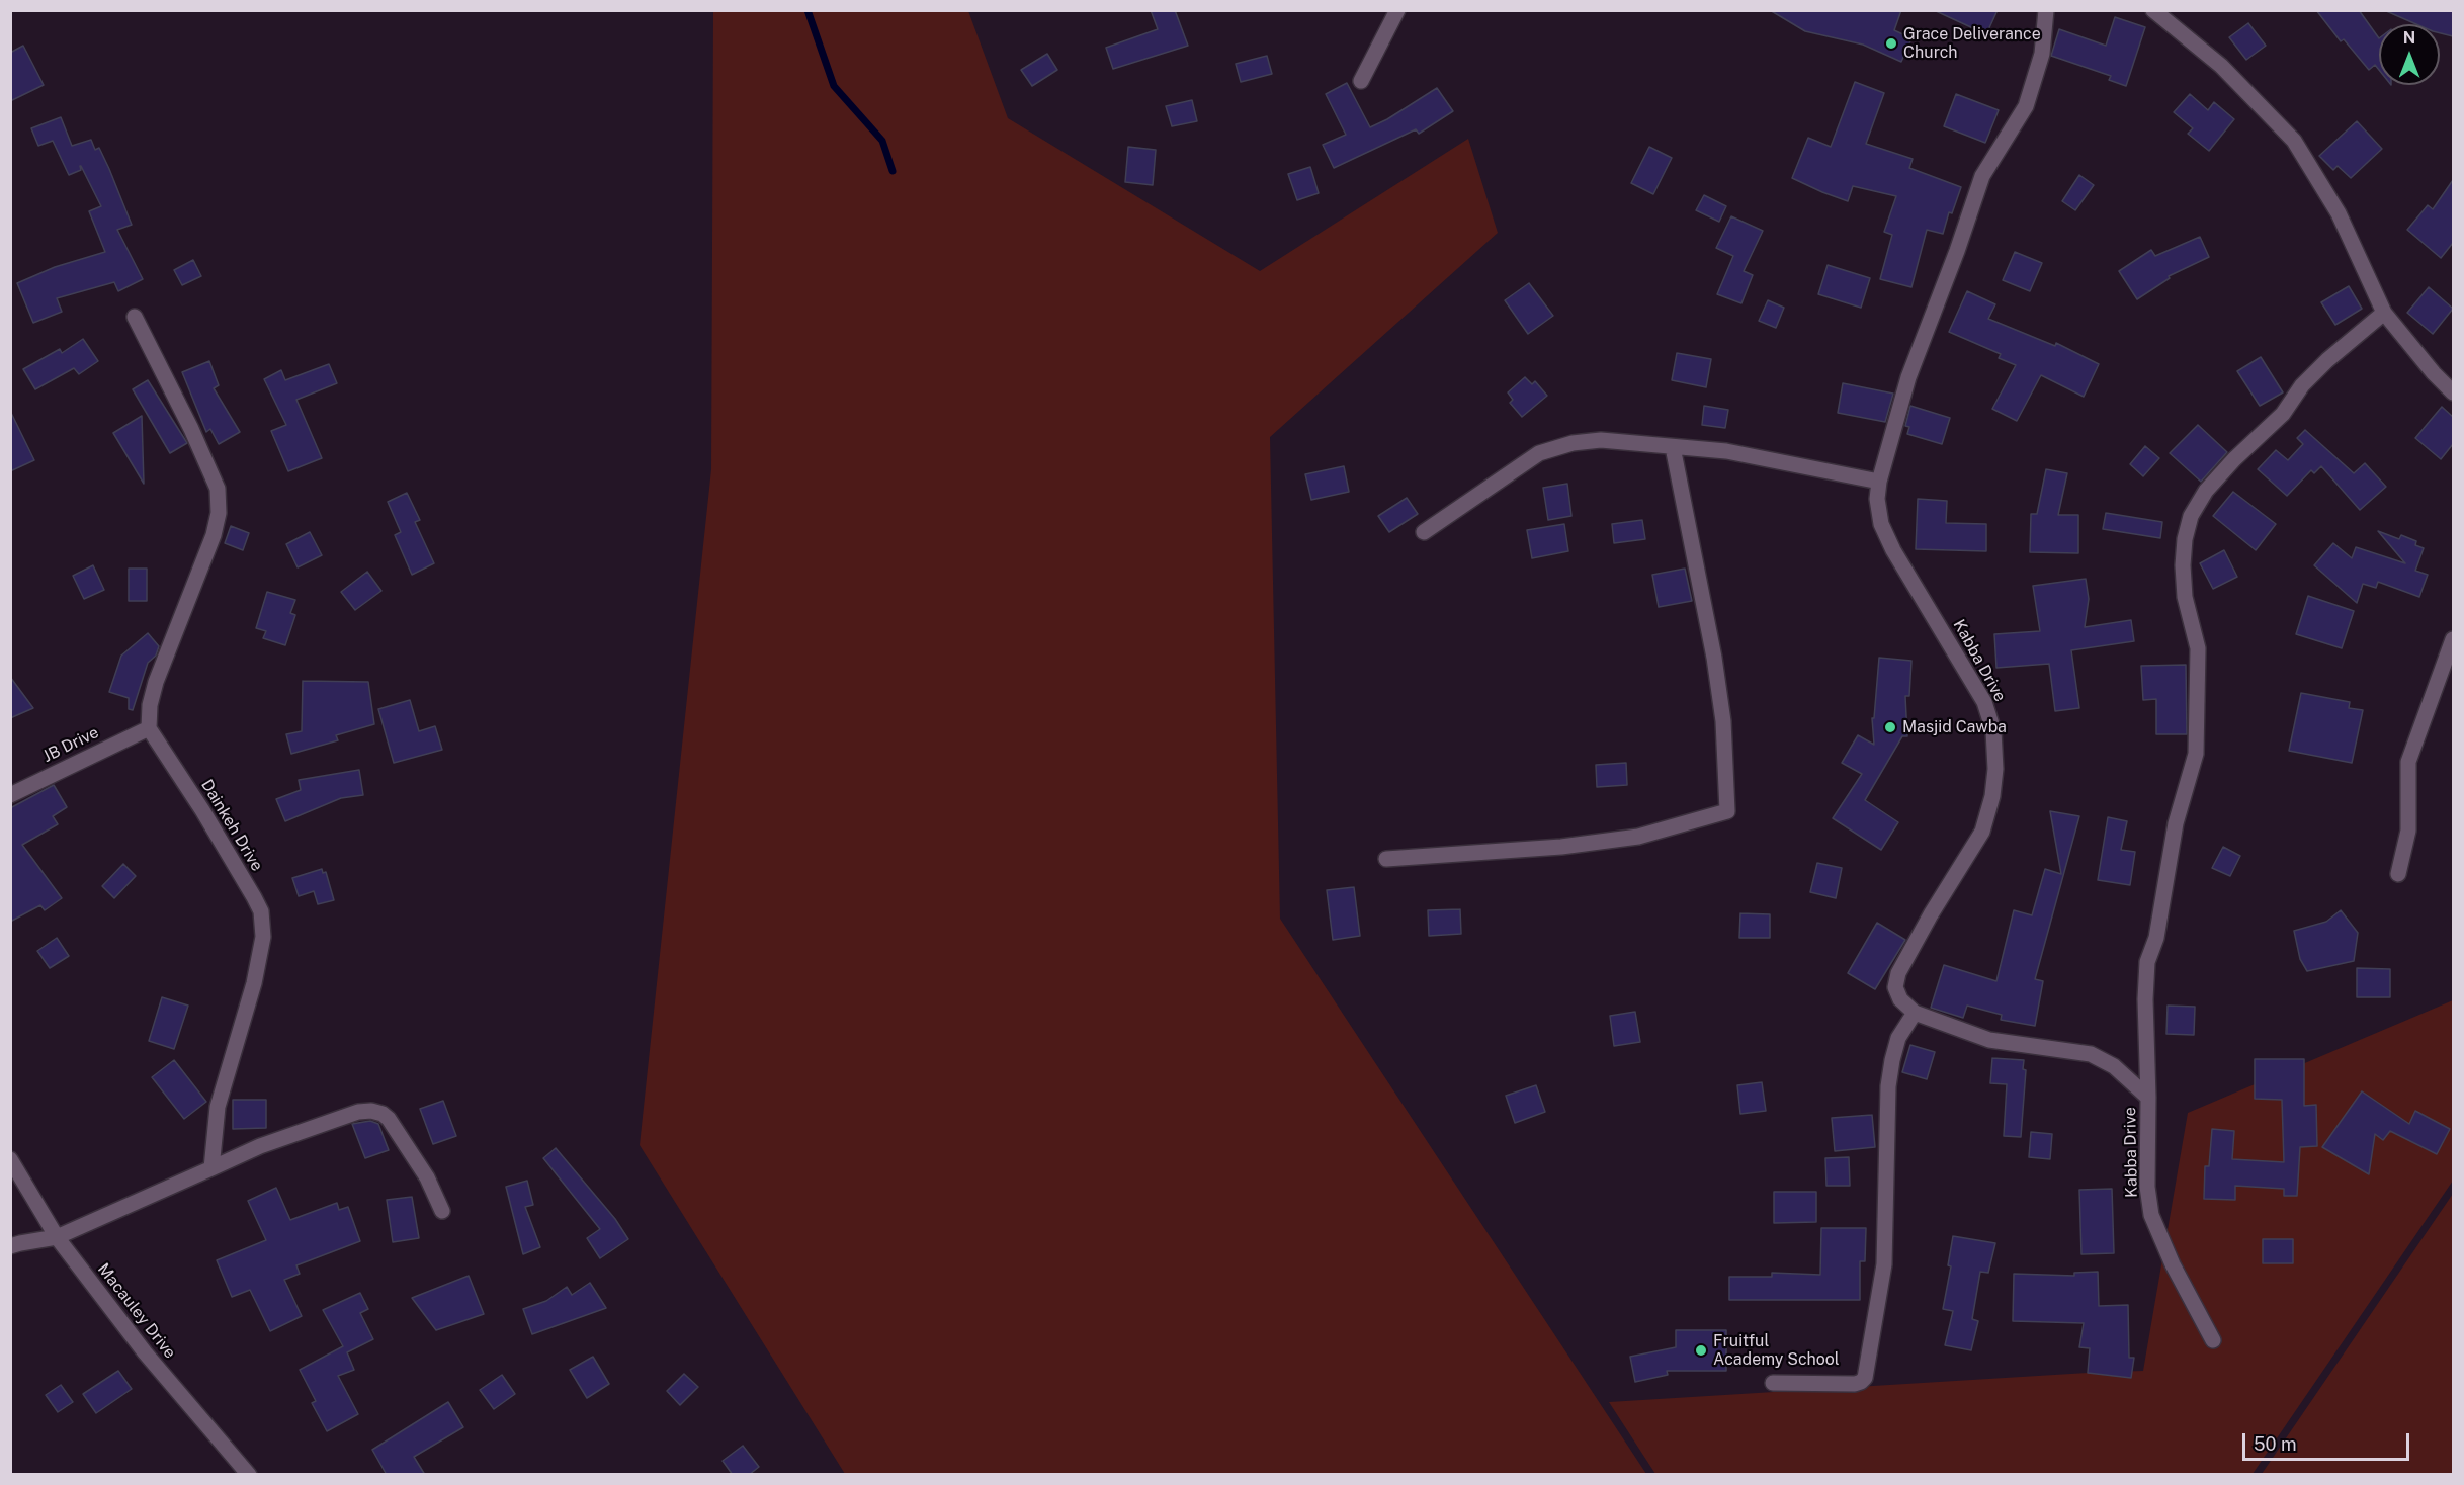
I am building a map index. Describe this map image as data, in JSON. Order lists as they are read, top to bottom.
{
  "streets": {
    "street": [
      "Kabba Drive",
      "JB Drive",
      "Dainkeh Drive",
      "Macauley Drive"
    ]
  },
  "crossings": [
    ["JB Drive", "Dainkeh Drive"]
  ],
  "places": ["Grace Deliverance Church", "Masjid Cawba", "Fruitful Academy School"],
  "scale_bar": "50 m",
  "north": "top"
}
